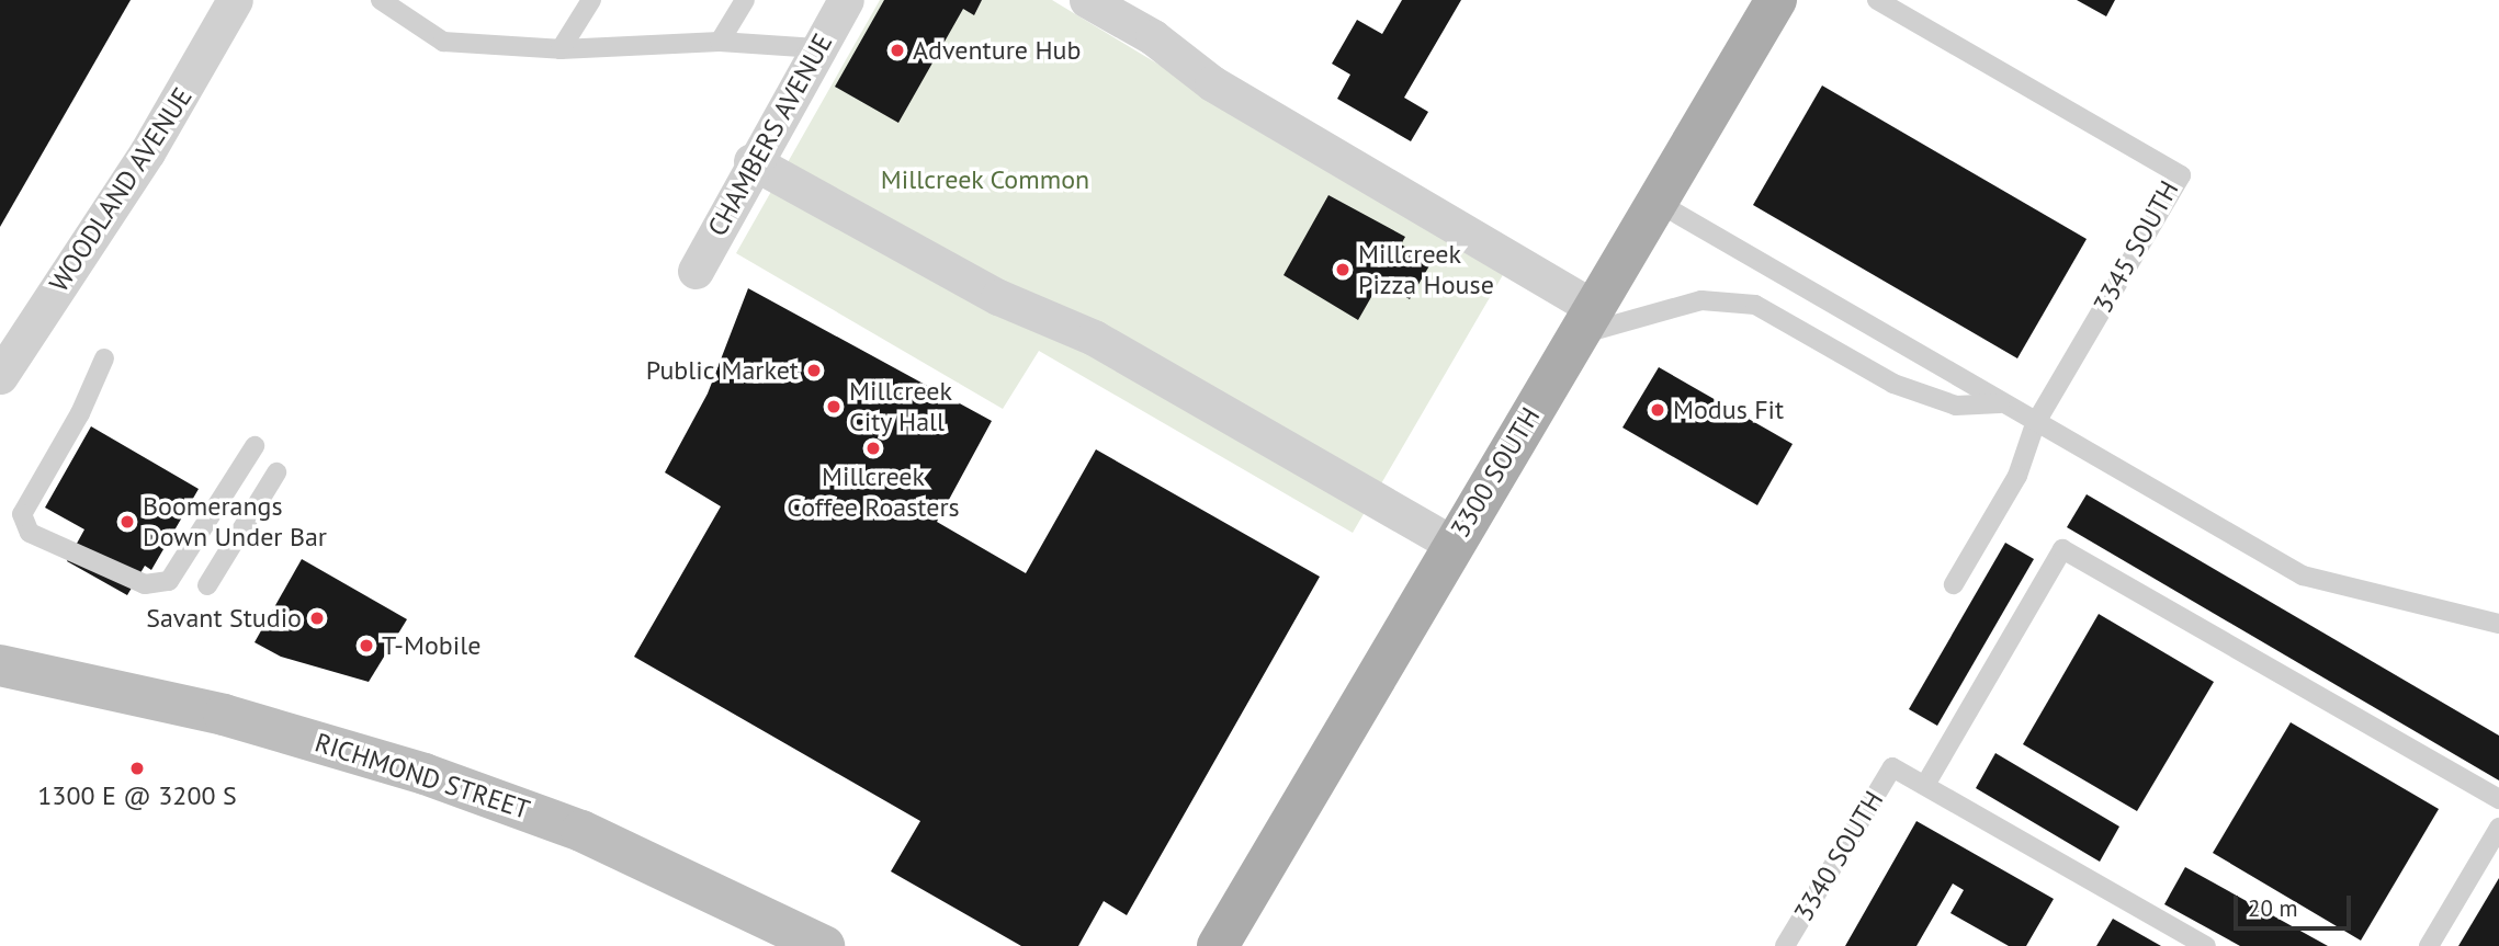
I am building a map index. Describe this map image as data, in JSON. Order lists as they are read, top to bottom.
{
  "streets": {
    "main road": ["3300 SOUTH", "RICHMOND STREET"],
    "street": ["CHAMBERS AVENUE", "WOODLAND AVENUE"],
    "lane": ["3345 SOUTH", "3340 SOUTH"]
  },
  "parks": ["Millcreek Common"],
  "places": [
    "Adventure Hub",
    "Millcreek Pizza House",
    "Public Market",
    "Millcreek City Hall",
    "Modus Fit",
    "Millcreek Coffee Roasters",
    "Boomerangs Down Under Bar",
    "Savant Studio",
    "T-Mobile",
    "1300 E @ 3200 S"
  ],
  "scale_bar": "20 m"
}
